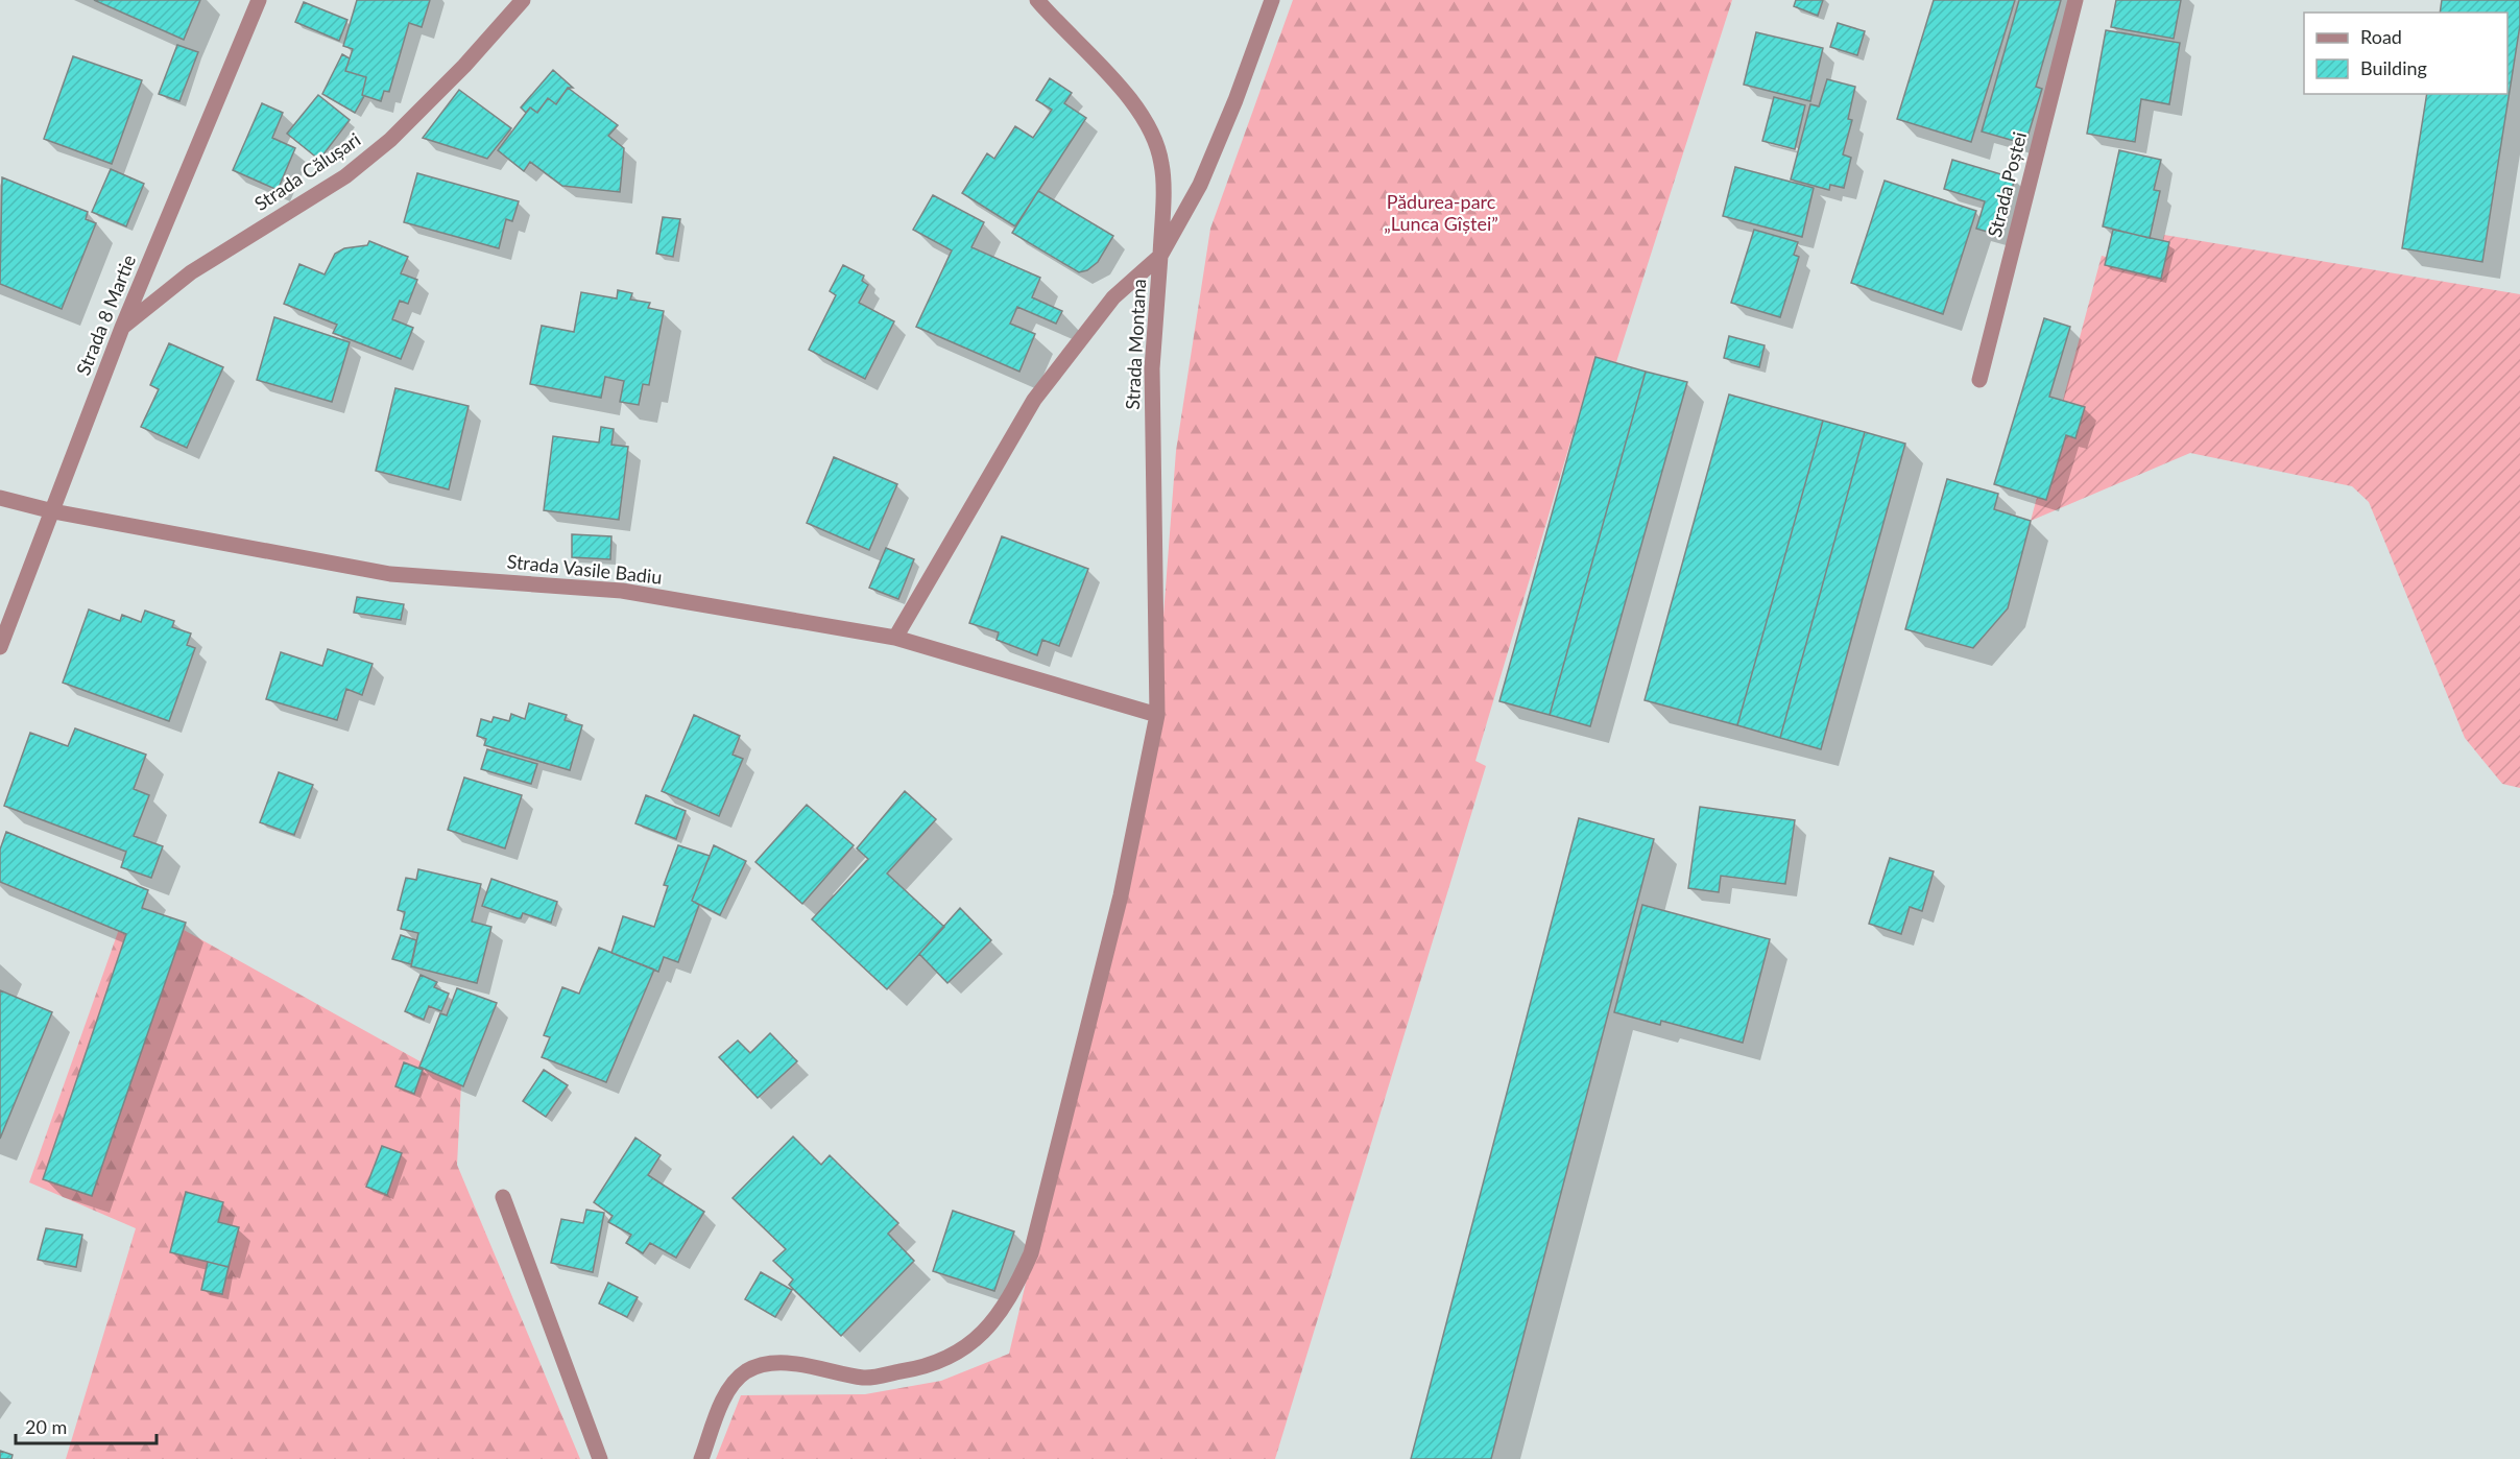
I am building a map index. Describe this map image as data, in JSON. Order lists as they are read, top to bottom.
{
  "streets": {
    "street": [
      "Strada Călușari",
      "Strada Poștei",
      "Strada 8 Martie",
      "Strada Montana",
      "Strada Vasile Badiu"
    ]
  },
  "crossings": [
    ["Strada Călușari", "Strada 8 Martie"],
    ["Strada 8 Martie", "Strada Vasile Badiu"],
    ["Strada Montana", "Strada Vasile Badiu"]
  ],
  "parks": ["Pădurea-parc „Lunca Gîștei”"],
  "legend": ["Road", "Building"],
  "scale_bar": "20 m"
}
